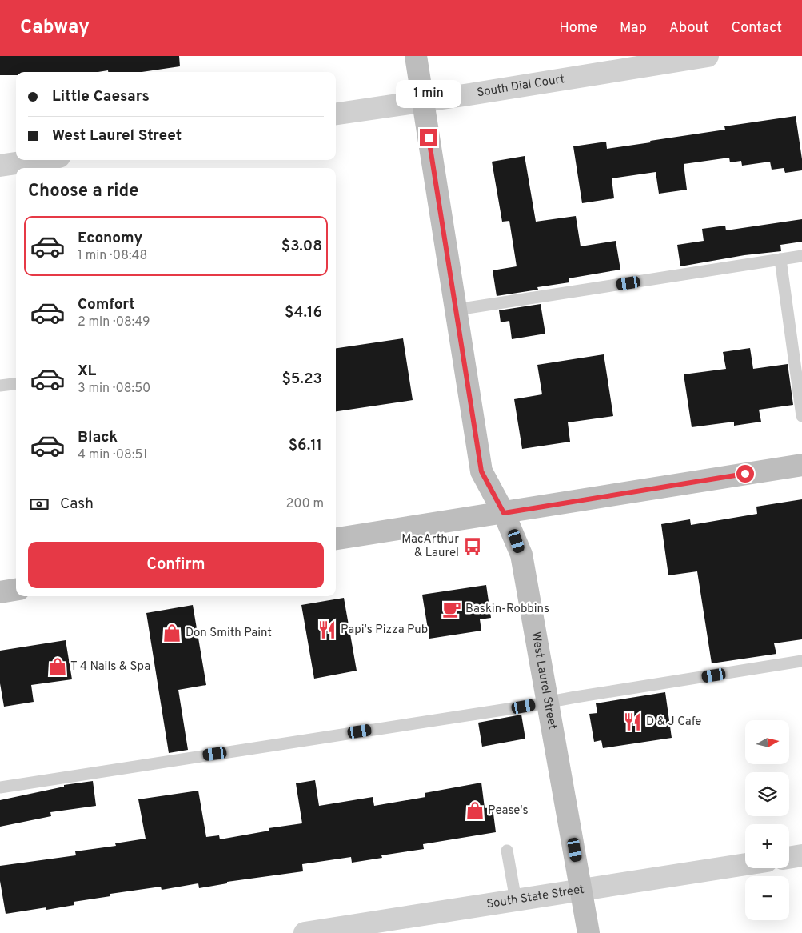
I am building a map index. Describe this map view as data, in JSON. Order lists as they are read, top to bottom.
{
  "streets": {
    "street": ["South Dial Court", "West Laurel Street", "South State Street"]
  },
  "crossings": [
    ["South Dial Court", "West Laurel Street"],
    ["West Laurel Street", "South State Street"]
  ],
  "places": {
    "bus stop": ["MacArthur & Laurel"],
    "cafe": ["Baskin-Robbins"],
    "restaurant": ["Papi's Pizza Pub", "D & J Cafe"],
    "shop": ["Don Smith Paint", "T 4 Nails & Spa", "Pease's"]
  },
  "north": "right",
  "page": {
    "header": "Cabway",
    "nav": [
      "Home",
      "Map",
      "About",
      "Contact"
    ],
    "banner": ["Little Caesars", "West Laurel Street"],
    "bubble": "1 min",
    "heading": "Choose a ride",
    "list": [
      {
        "name": "Economy",
        "note": "1 min · 08:48",
        "value": "$3.08"
      },
      {
        "name": "Comfort",
        "note": "2 min · 08:49",
        "value": "$4.16"
      },
      {
        "name": "XL",
        "note": "3 min · 08:50",
        "value": "$5.23"
      },
      {
        "name": "Black",
        "note": "4 min · 08:51",
        "value": "$6.11"
      }
    ],
    "pay": ["Cash", "200 m"],
    "buttons": "Confirm",
    "map_buttons": ["+", "−"]
  }
}
